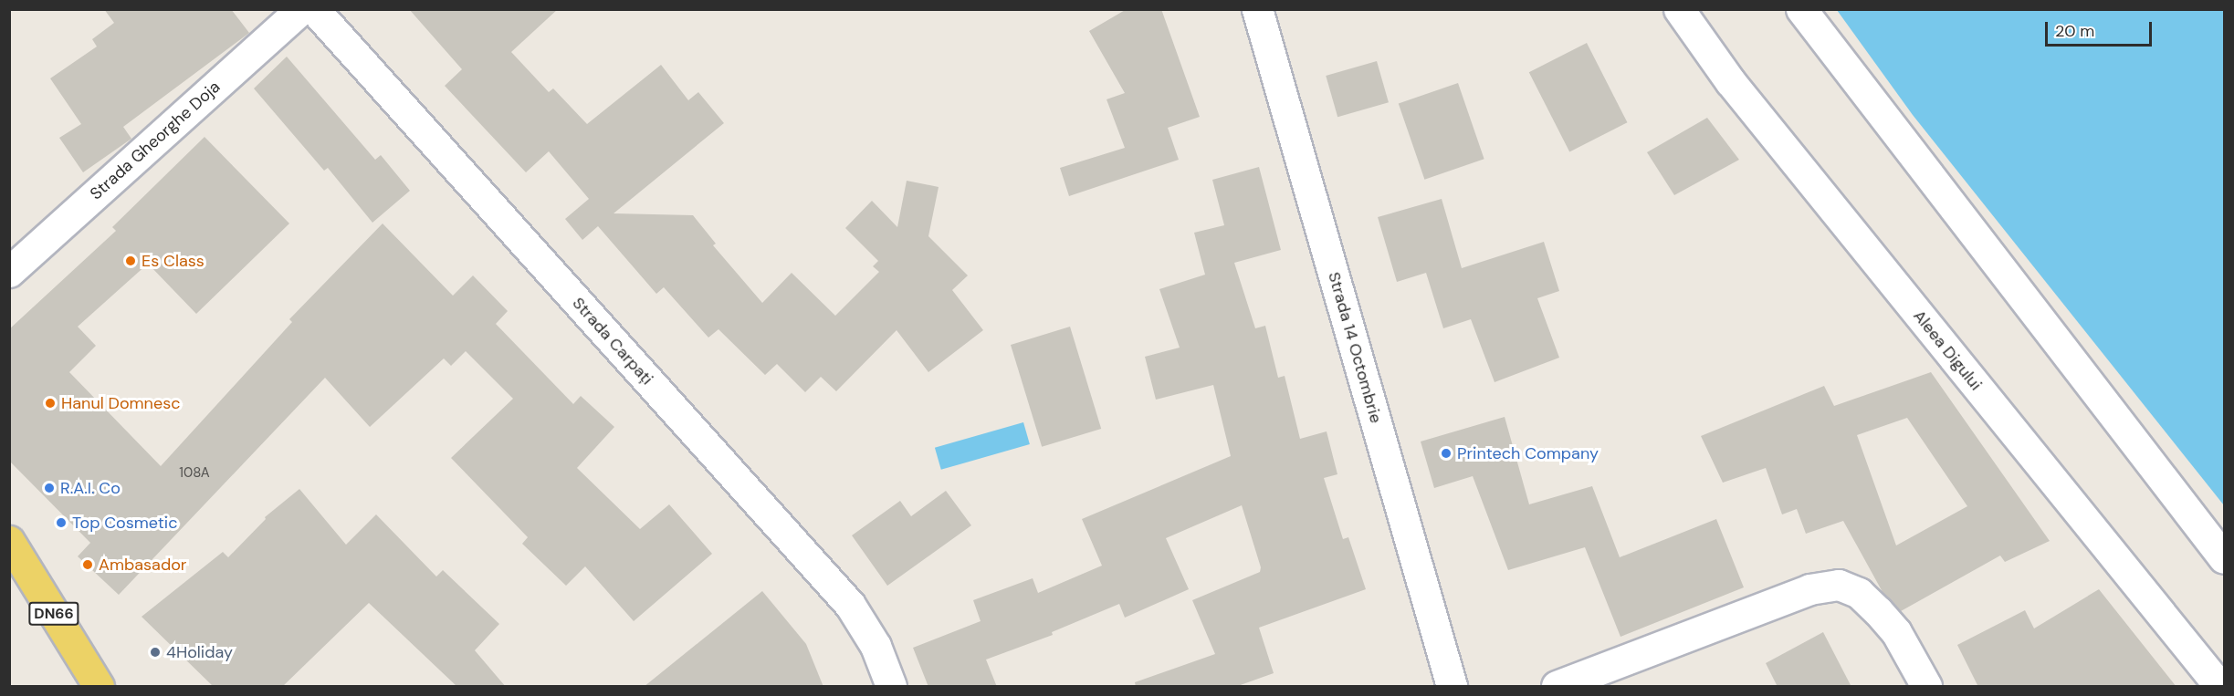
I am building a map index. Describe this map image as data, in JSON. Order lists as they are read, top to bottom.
{
  "streets": {
    "main road": ["DN66"],
    "street": [
      "Strada Gheorghe Doja",
      "Strada Carpați",
      "Strada 14 Octombrie",
      "Aleea Digului"
    ]
  },
  "places": [
    "Es Class",
    "Hanul Domnesc",
    "Printech Company",
    "R.A.I. Co",
    "Top Cosmetic",
    "Ambasador",
    "4Holiday"
  ],
  "house_numbers": ["108A"],
  "scale_bar": "20 m"
}
